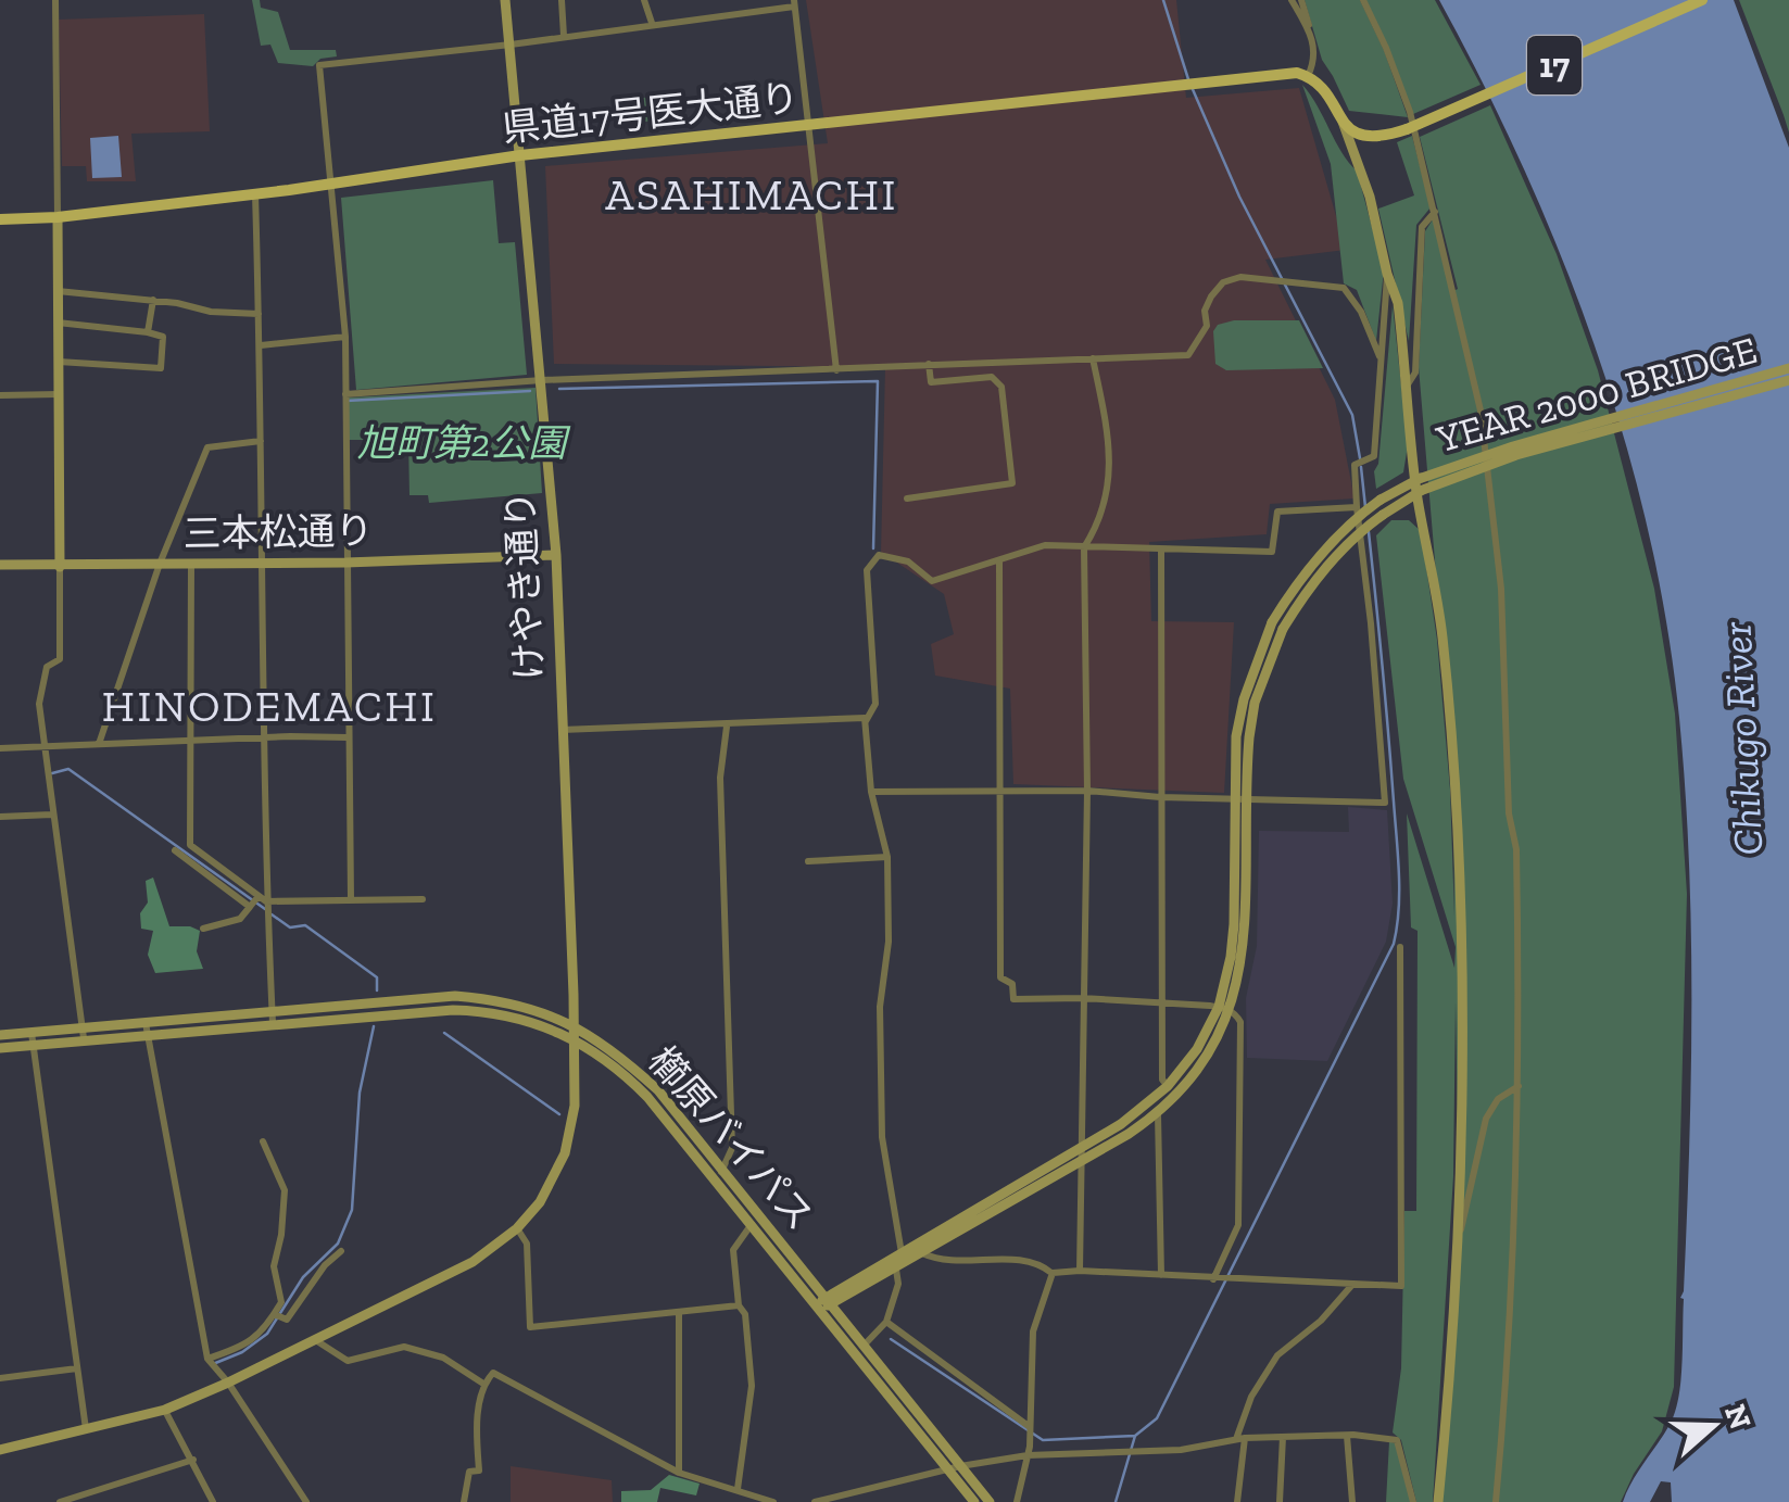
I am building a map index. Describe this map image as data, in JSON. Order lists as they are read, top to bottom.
{
  "streets": {
    "main road": ["17", "県道17号医大通り"],
    "street": [
      "YEAR 2000 BRIDGE",
      "三本松通り",
      "けやき通り",
      "櫛原バイパス"
    ]
  },
  "crossings": [
    ["17", "県道17号医大通り"],
    ["県道17号医大通り", "けやき通り"],
    ["三本松通り", "けやき通り"],
    ["けやき通り", "櫛原バイパス"]
  ],
  "districts": ["ASAHIMACHI", "HINODEMACHI"],
  "water": ["Chikugo River"],
  "parks": ["旭町第2公園"],
  "north": "right"
}
